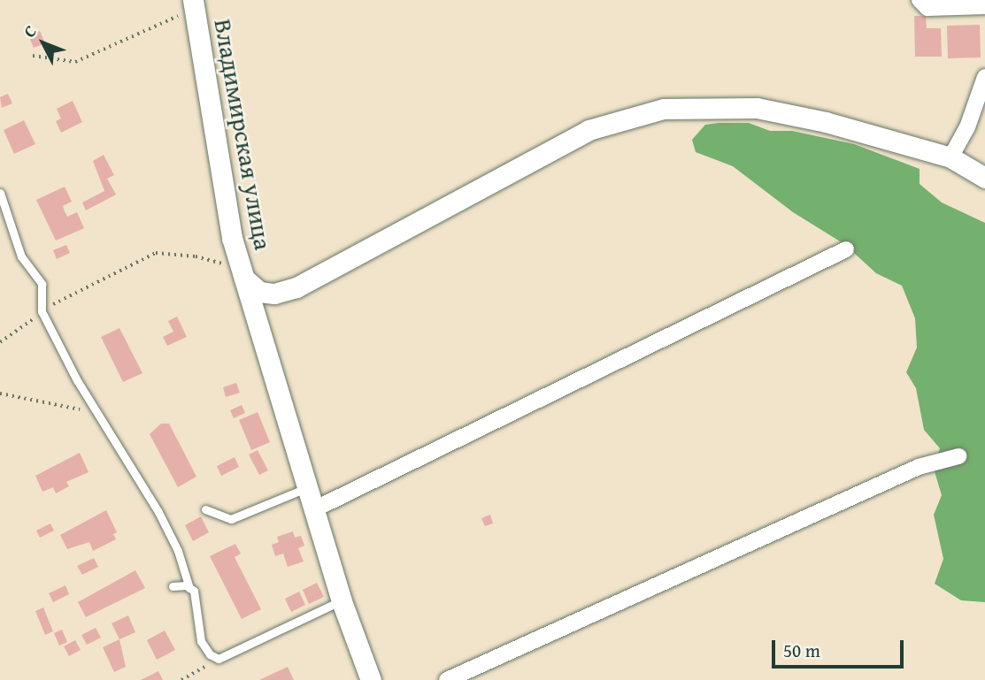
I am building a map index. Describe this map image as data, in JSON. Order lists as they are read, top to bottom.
{
  "streets": {
    "street": ["Владимирская улица"]
  },
  "scale_bar": "50 m",
  "north": "top left"
}
